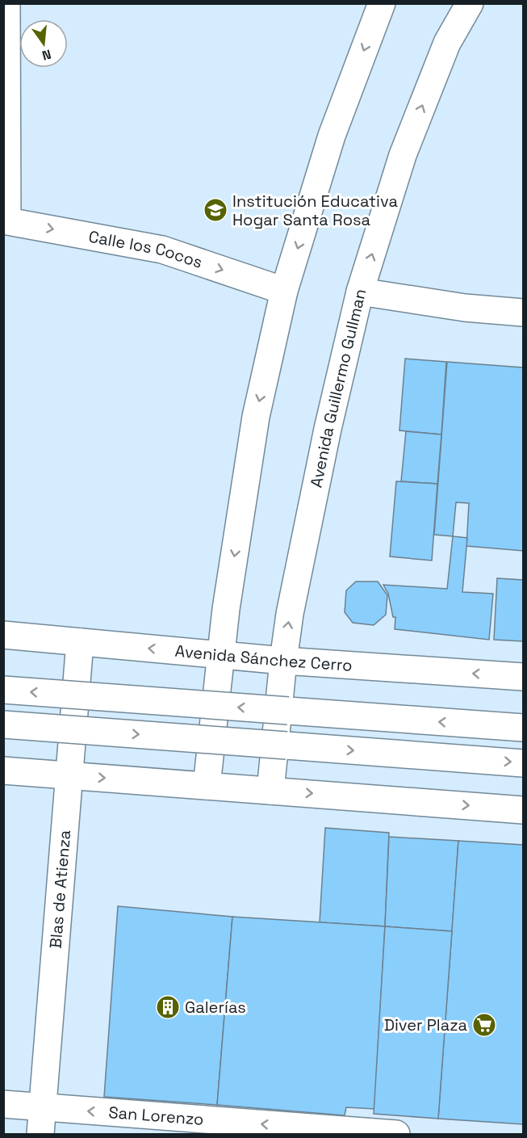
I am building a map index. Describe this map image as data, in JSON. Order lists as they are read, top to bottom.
{
  "streets": {
    "main road": [
      "Calle los Cocos",
      "Avenida Guillermo Gullman",
      "Avenida Sánchez Cerro",
      "Blas de Atienza",
      "San Lorenzo"
    ]
  },
  "crossings": [
    ["Avenida Guillermo Gullman", "Avenida Sánchez Cerro"],
    ["Avenida Sánchez Cerro", "Blas de Atienza"],
    ["Blas de Atienza", "San Lorenzo"]
  ],
  "one_way": ["Calle los Cocos", "San Lorenzo"],
  "places": {
    "school or university": ["Institución Educativa Hogar Santa Rosa"],
    "building": ["Galerías"],
    "supermarket": ["Diver Plaza"]
  },
  "north": "bottom"
}
